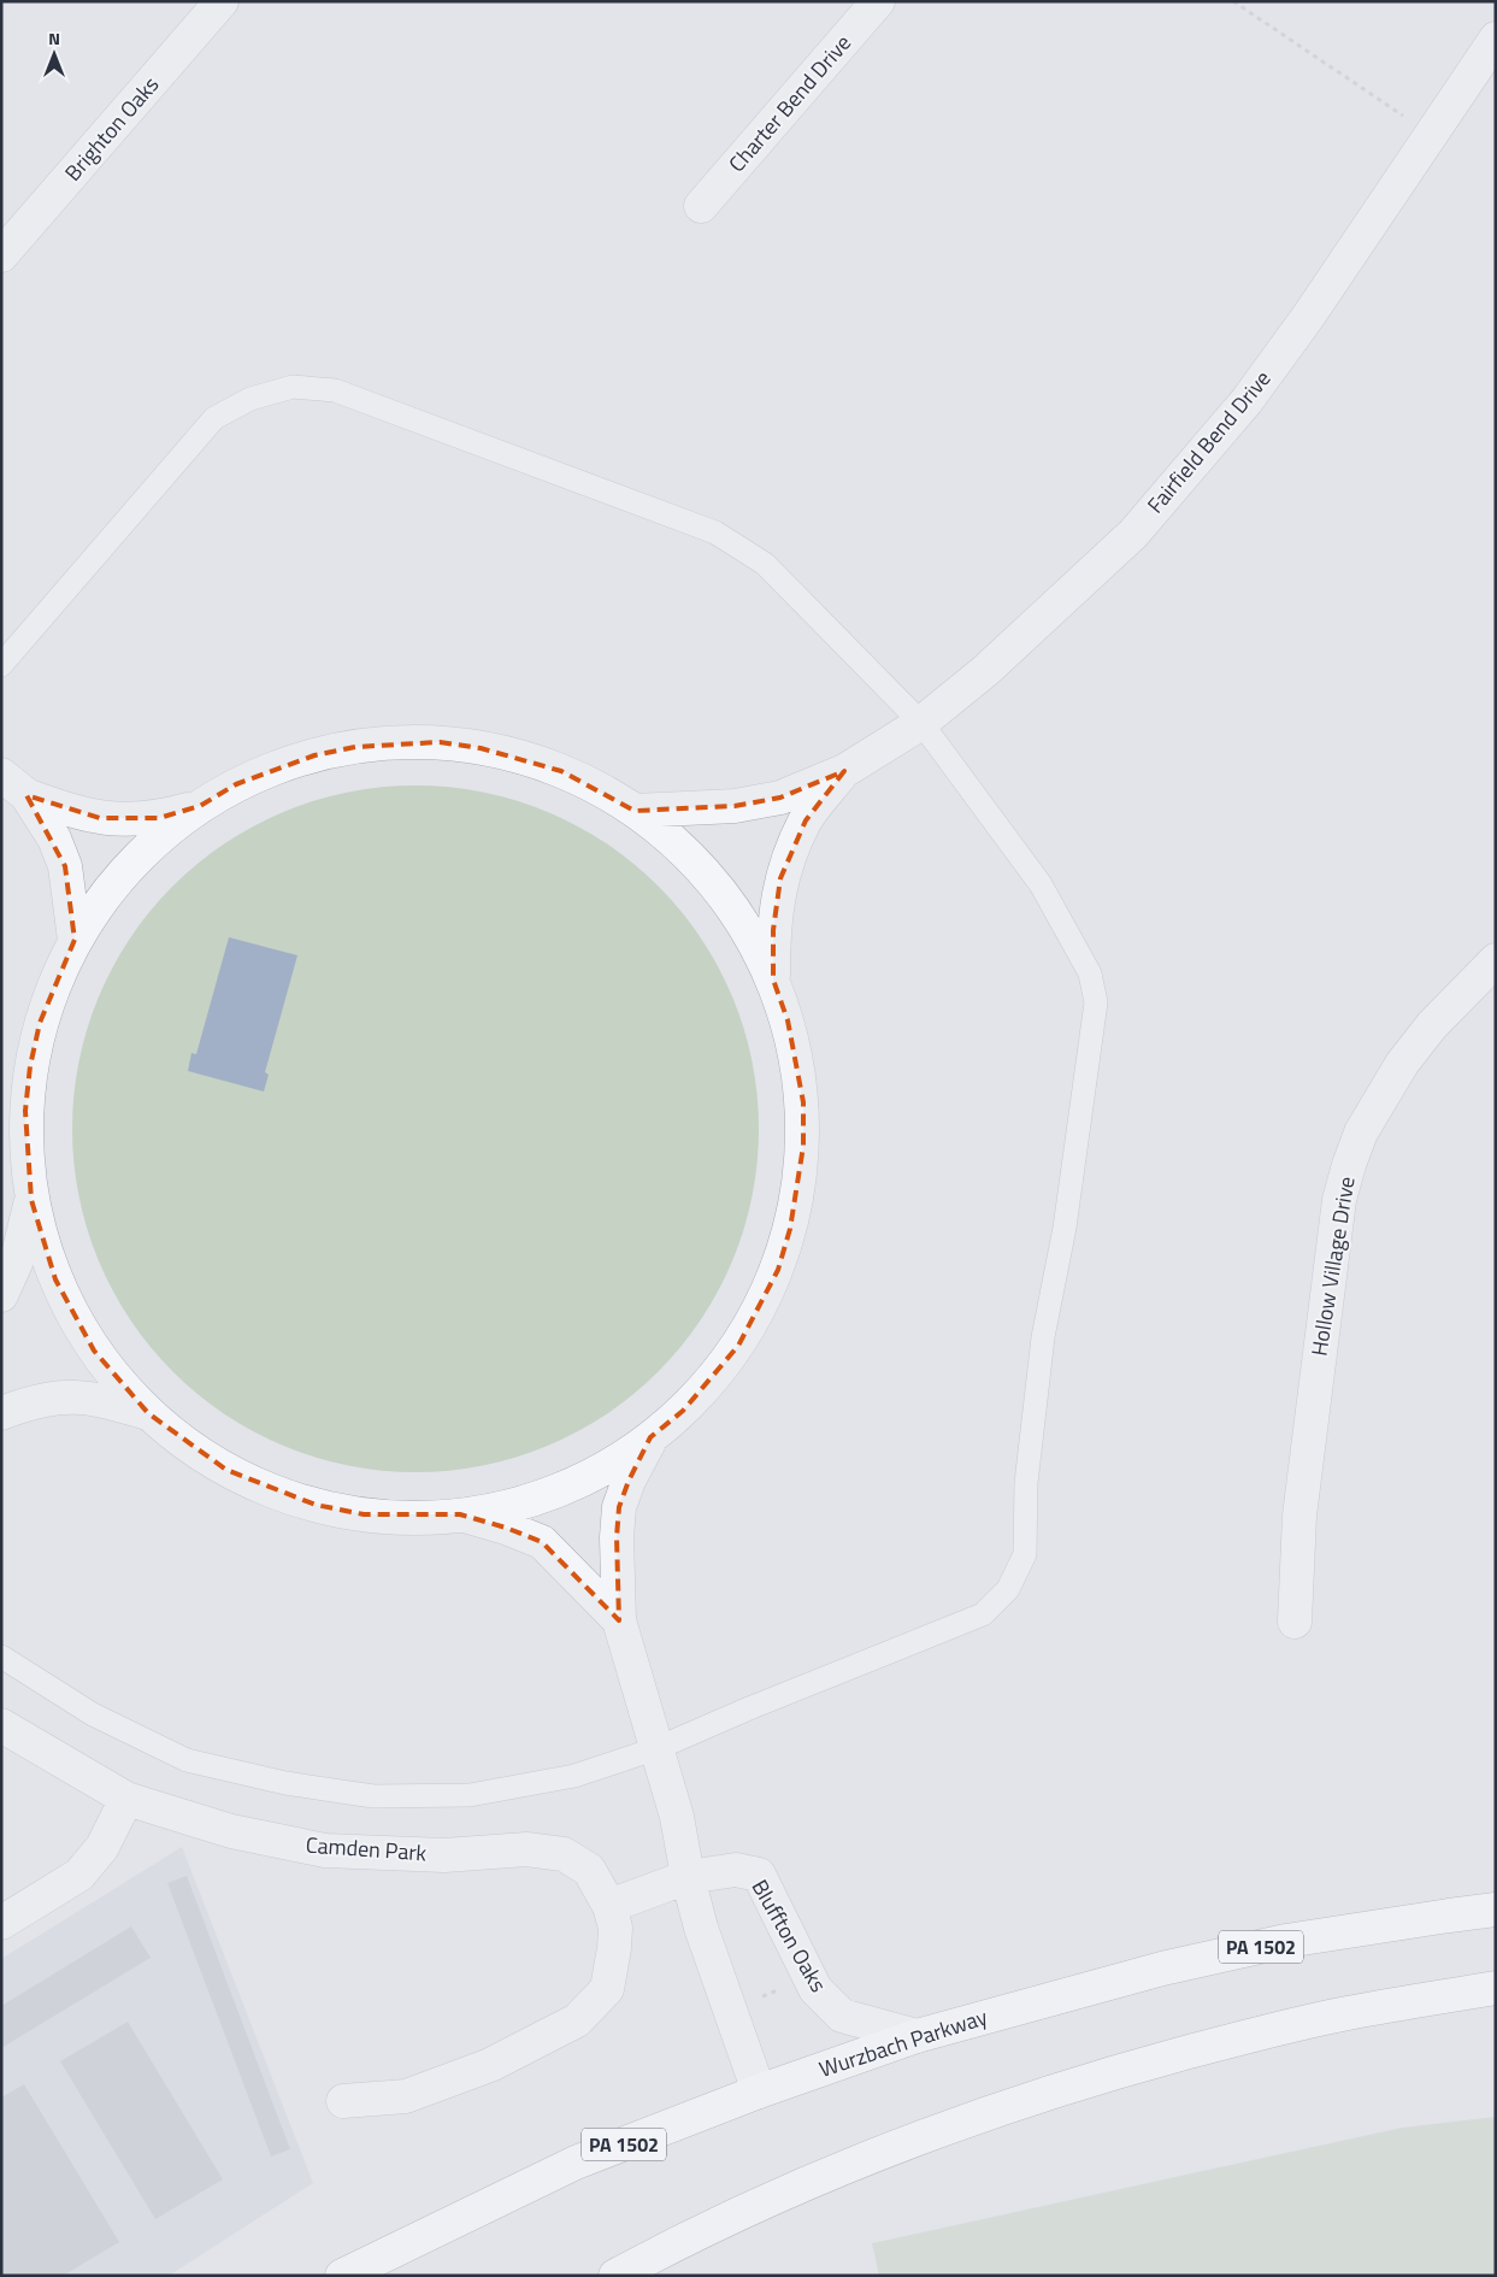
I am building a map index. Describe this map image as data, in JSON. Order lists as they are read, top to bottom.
{
  "streets": {
    "highway": ["PA 1502", "Wurzbach Parkway"],
    "street": [
      "Charter Bend Drive",
      "Brighton Oaks",
      "Fairfield Bend Drive",
      "Hollow Village Drive",
      "Camden Park",
      "Bluffton Oaks"
    ]
  },
  "crossings": [
    ["Bluffton Oaks", "Wurzbach Parkway"]
  ],
  "north": "top"
}
